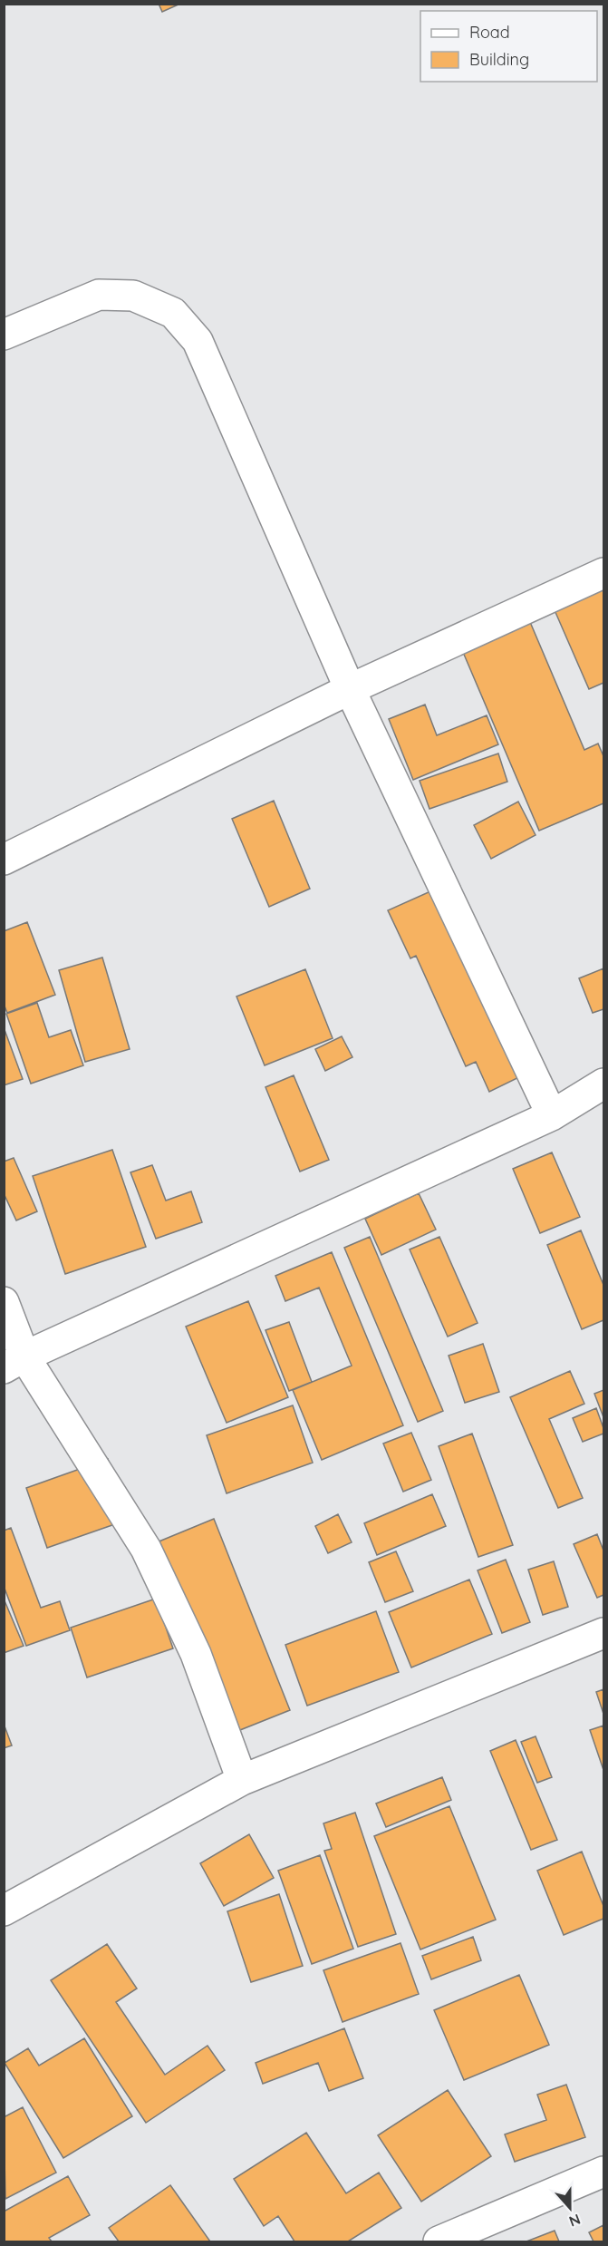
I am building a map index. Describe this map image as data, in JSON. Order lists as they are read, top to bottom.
{
  "legend": ["Road", "Building"],
  "north": "bottom"
}
